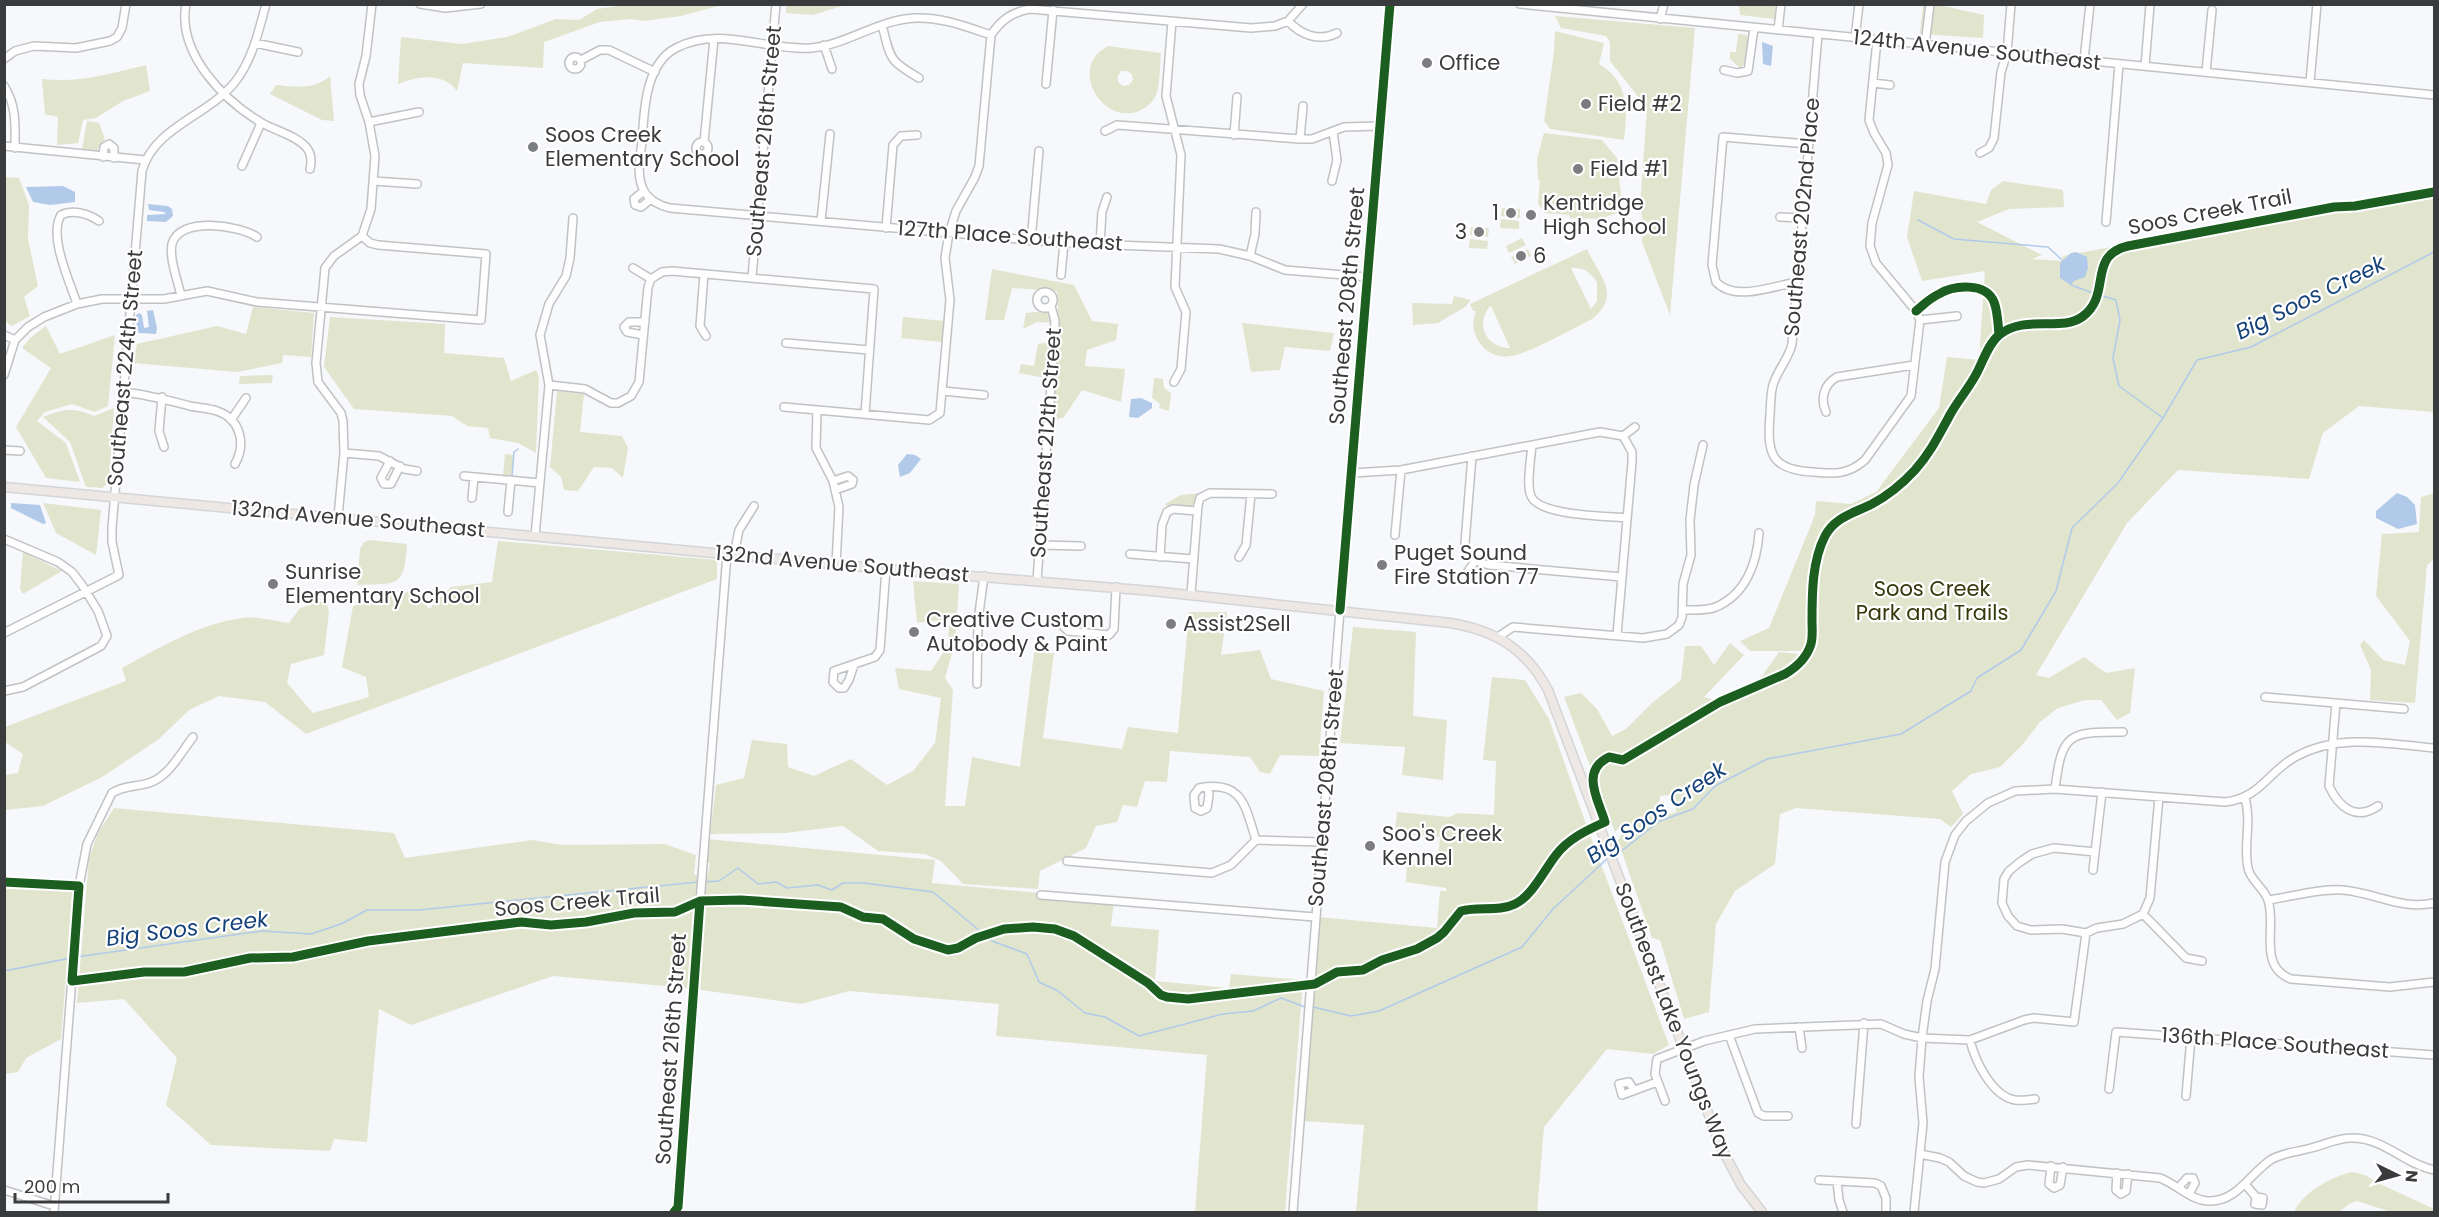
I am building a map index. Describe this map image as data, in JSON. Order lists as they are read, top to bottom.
{
  "streets": {
    "main road": ["Southeast 208th Street", "132nd Avenue Southeast", "Southeast Lake Youngs Way"],
    "street": [
      "124th Avenue Southeast",
      "Southeast 216th Street",
      "Southeast 202nd Place",
      "127th Place Southeast",
      "Southeast 224th Street",
      "Southeast 212th Street",
      "136th Place Southeast"
    ],
    "cycle path": ["Soos Creek Trail"]
  },
  "crossings": [
    ["124th Avenue Southeast", "Southeast 202nd Place"],
    ["Southeast 216th Street", "127th Place Southeast"],
    ["Southeast 216th Street", "132nd Avenue Southeast"],
    ["127th Place Southeast", "Southeast 208th Street"],
    ["Southeast 208th Street", "132nd Avenue Southeast"],
    ["Southeast 224th Street", "132nd Avenue Southeast"],
    ["Southeast 212th Street", "132nd Avenue Southeast"],
    ["132nd Avenue Southeast", "Southeast Lake Youngs Way"]
  ],
  "water": ["Big Soos Creek"],
  "parks": ["Soos Creek Park and Trails"],
  "places": [
    "Office",
    "Field #2",
    "Soos Creek Elementary School",
    "Field #1",
    "1",
    "Kentridge High School",
    "3",
    "6",
    "Puget Sound Fire Station 77",
    "Sunrise Elementary School",
    "Assist2Sell",
    "Creative Custom Autobody & Paint",
    "Soo's Creek Kennel"
  ],
  "scale_bar": "200 m",
  "north": "right"
}
